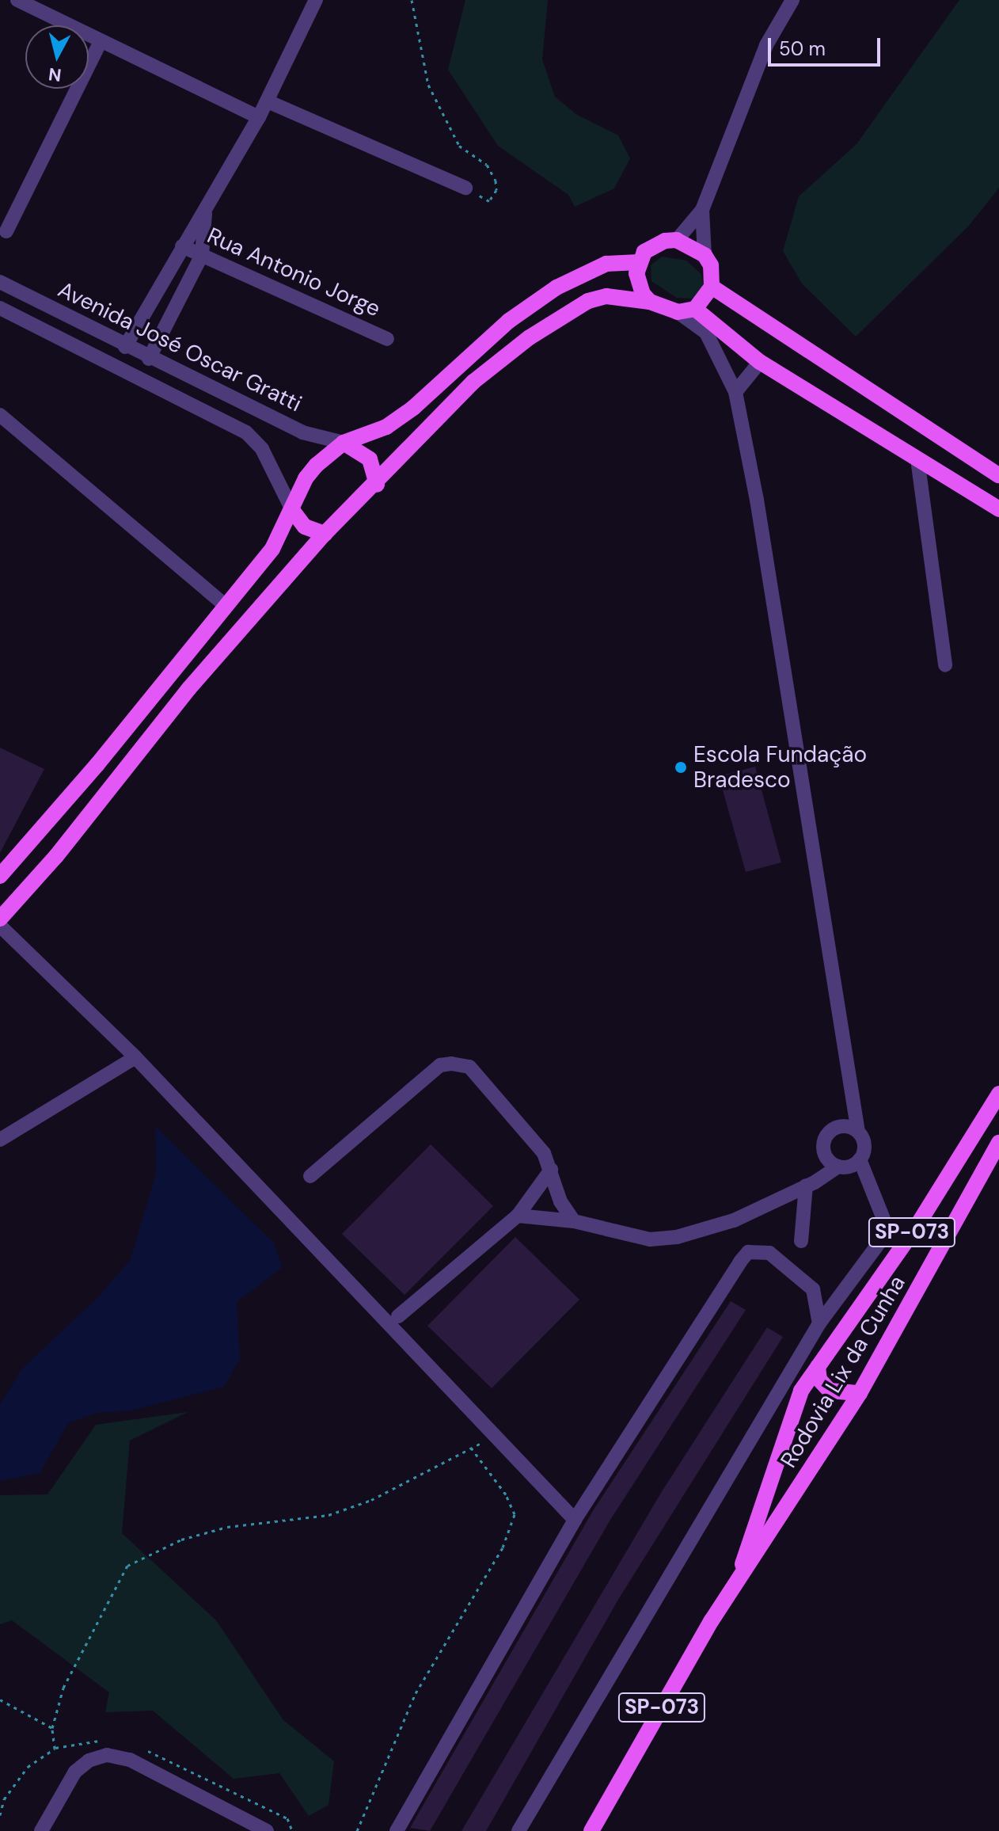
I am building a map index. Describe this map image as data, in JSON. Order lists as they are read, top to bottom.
{
  "streets": {
    "main road": ["SP-073", "Rodovia Lix da Cunha"],
    "street": ["Rua Antonio Jorge", "Avenida José Oscar Gratti"]
  },
  "places": ["Escola Fundação Bradesco"],
  "scale_bar": "50 m",
  "north": "bottom"
}
